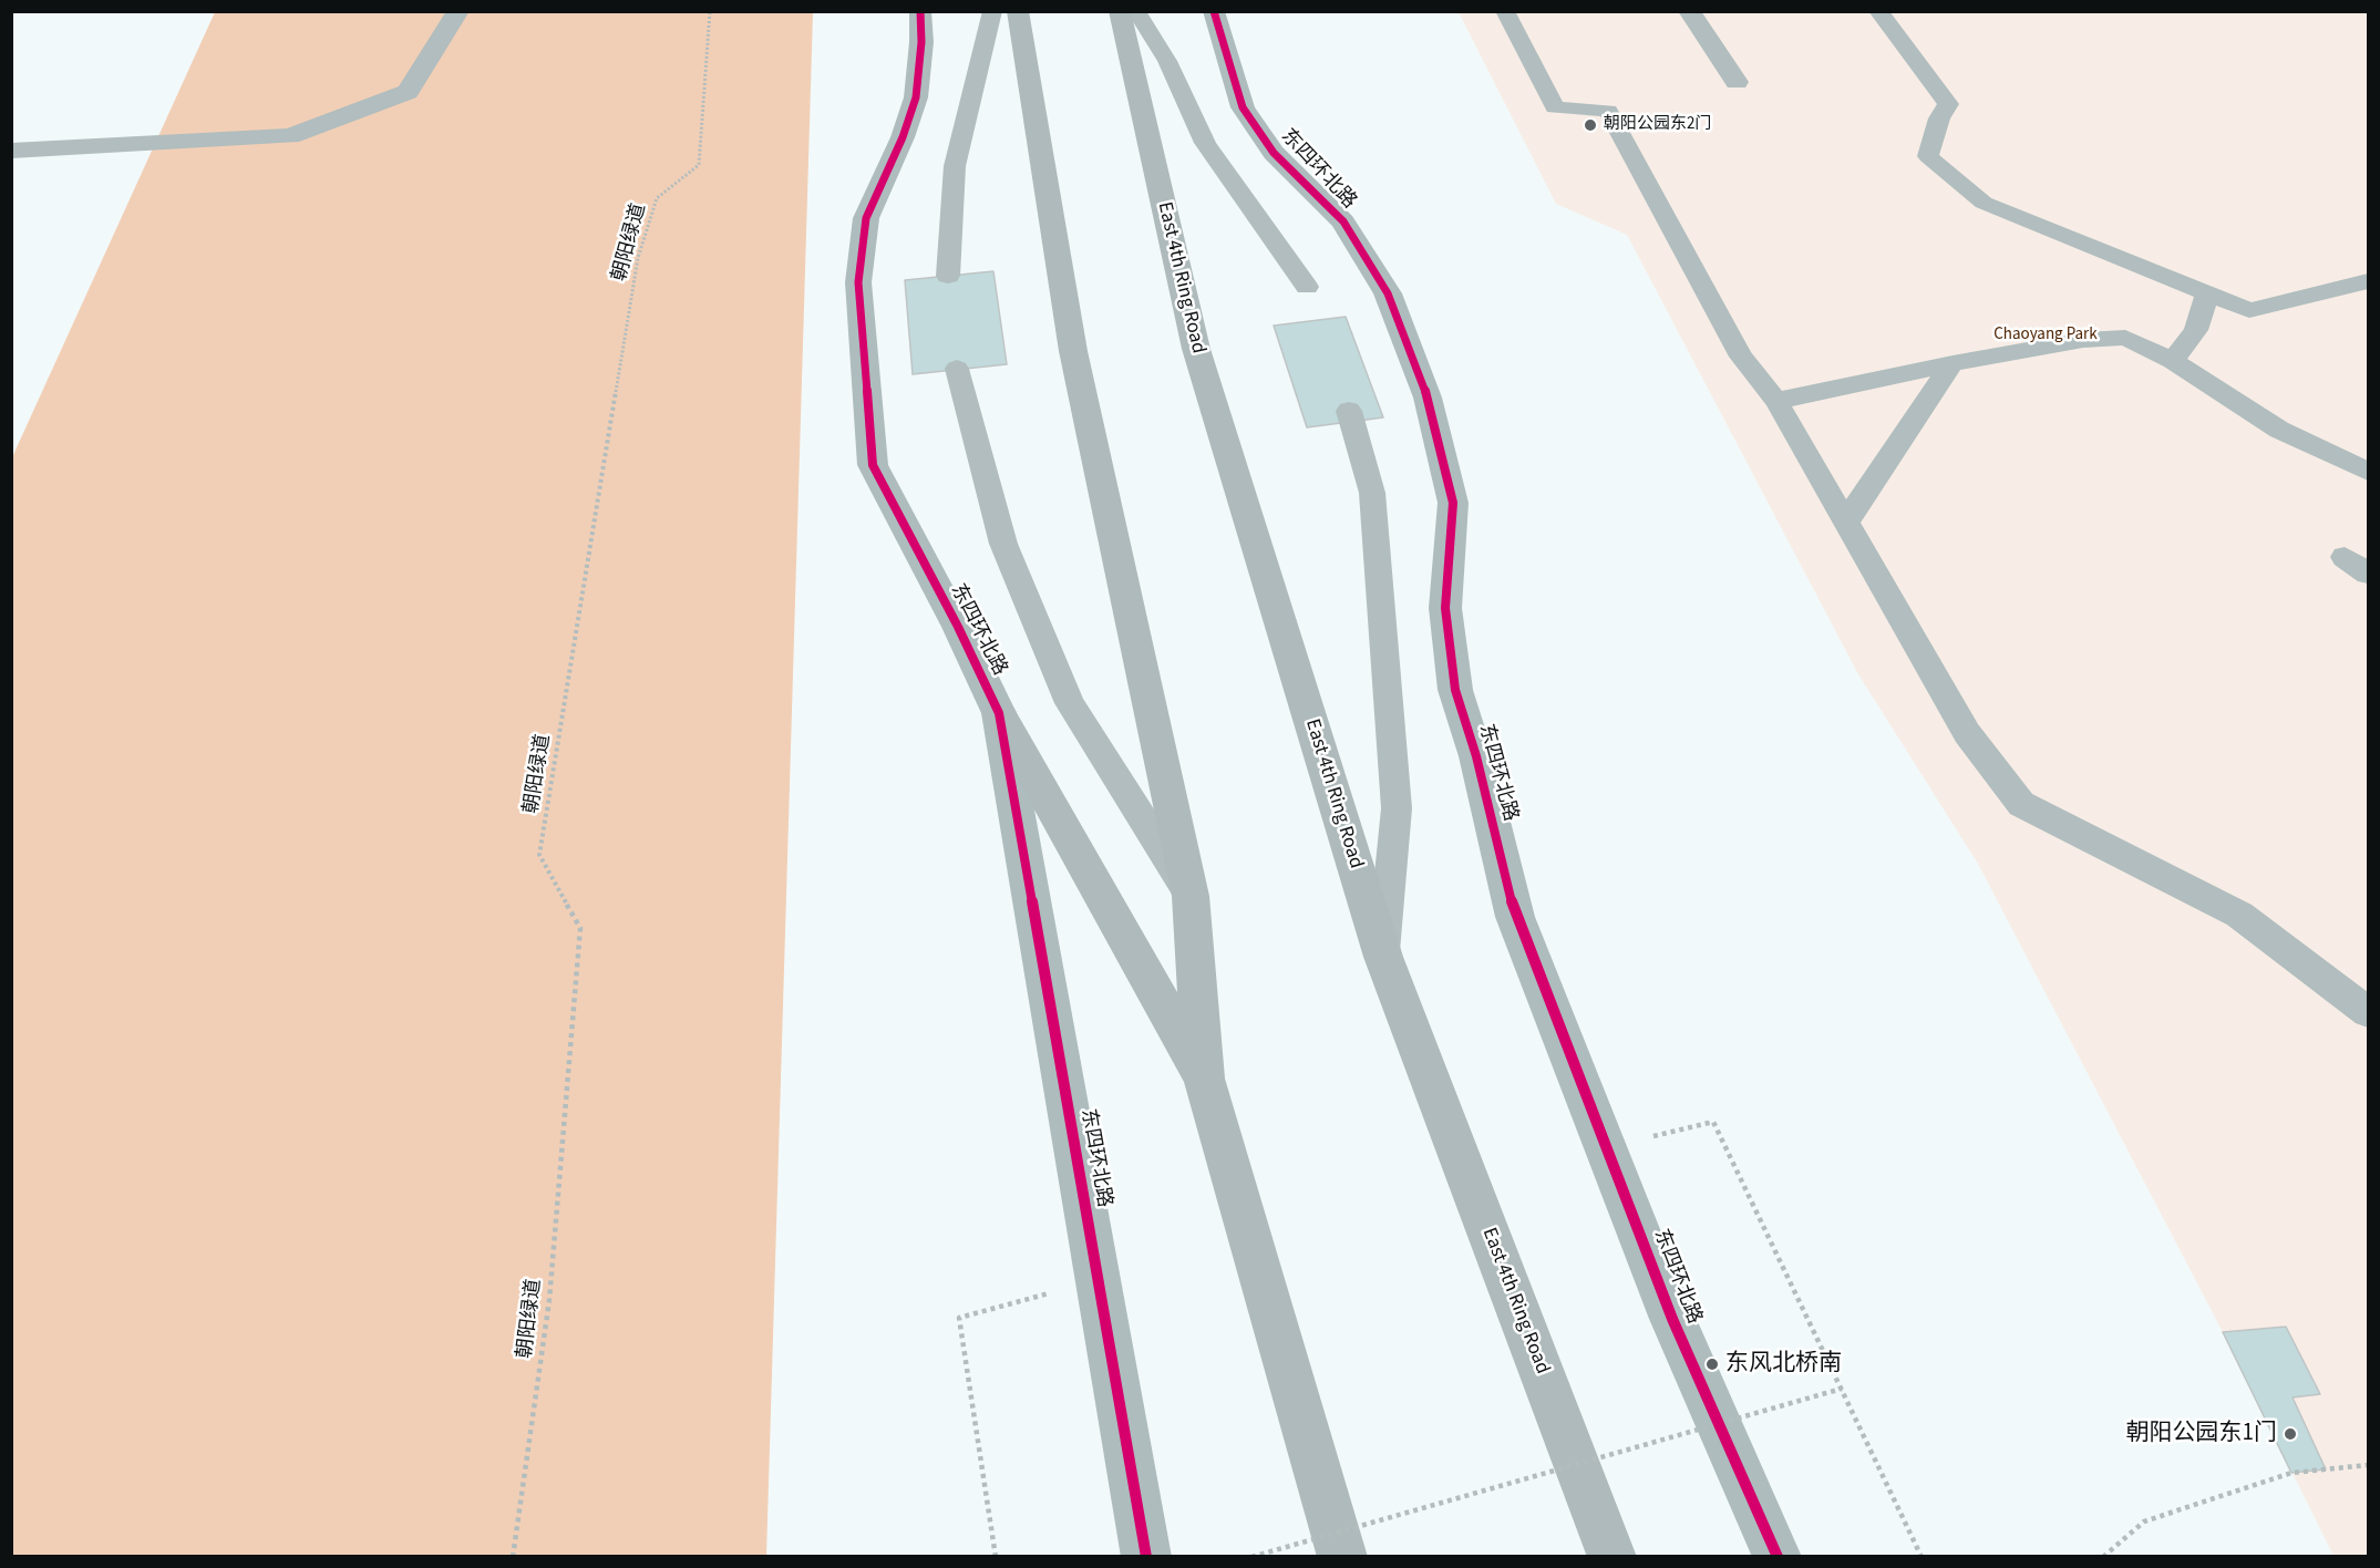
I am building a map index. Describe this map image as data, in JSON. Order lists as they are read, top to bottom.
{
  "streets": {
    "highway": ["East 4th Ring Road"],
    "street": ["东四环北路"],
    "path": ["朝阳绿道"]
  },
  "parks": ["Chaoyang Park"],
  "places": ["朝阳公园东2门", "东风北桥南", "朝阳公园东1门"]
}
